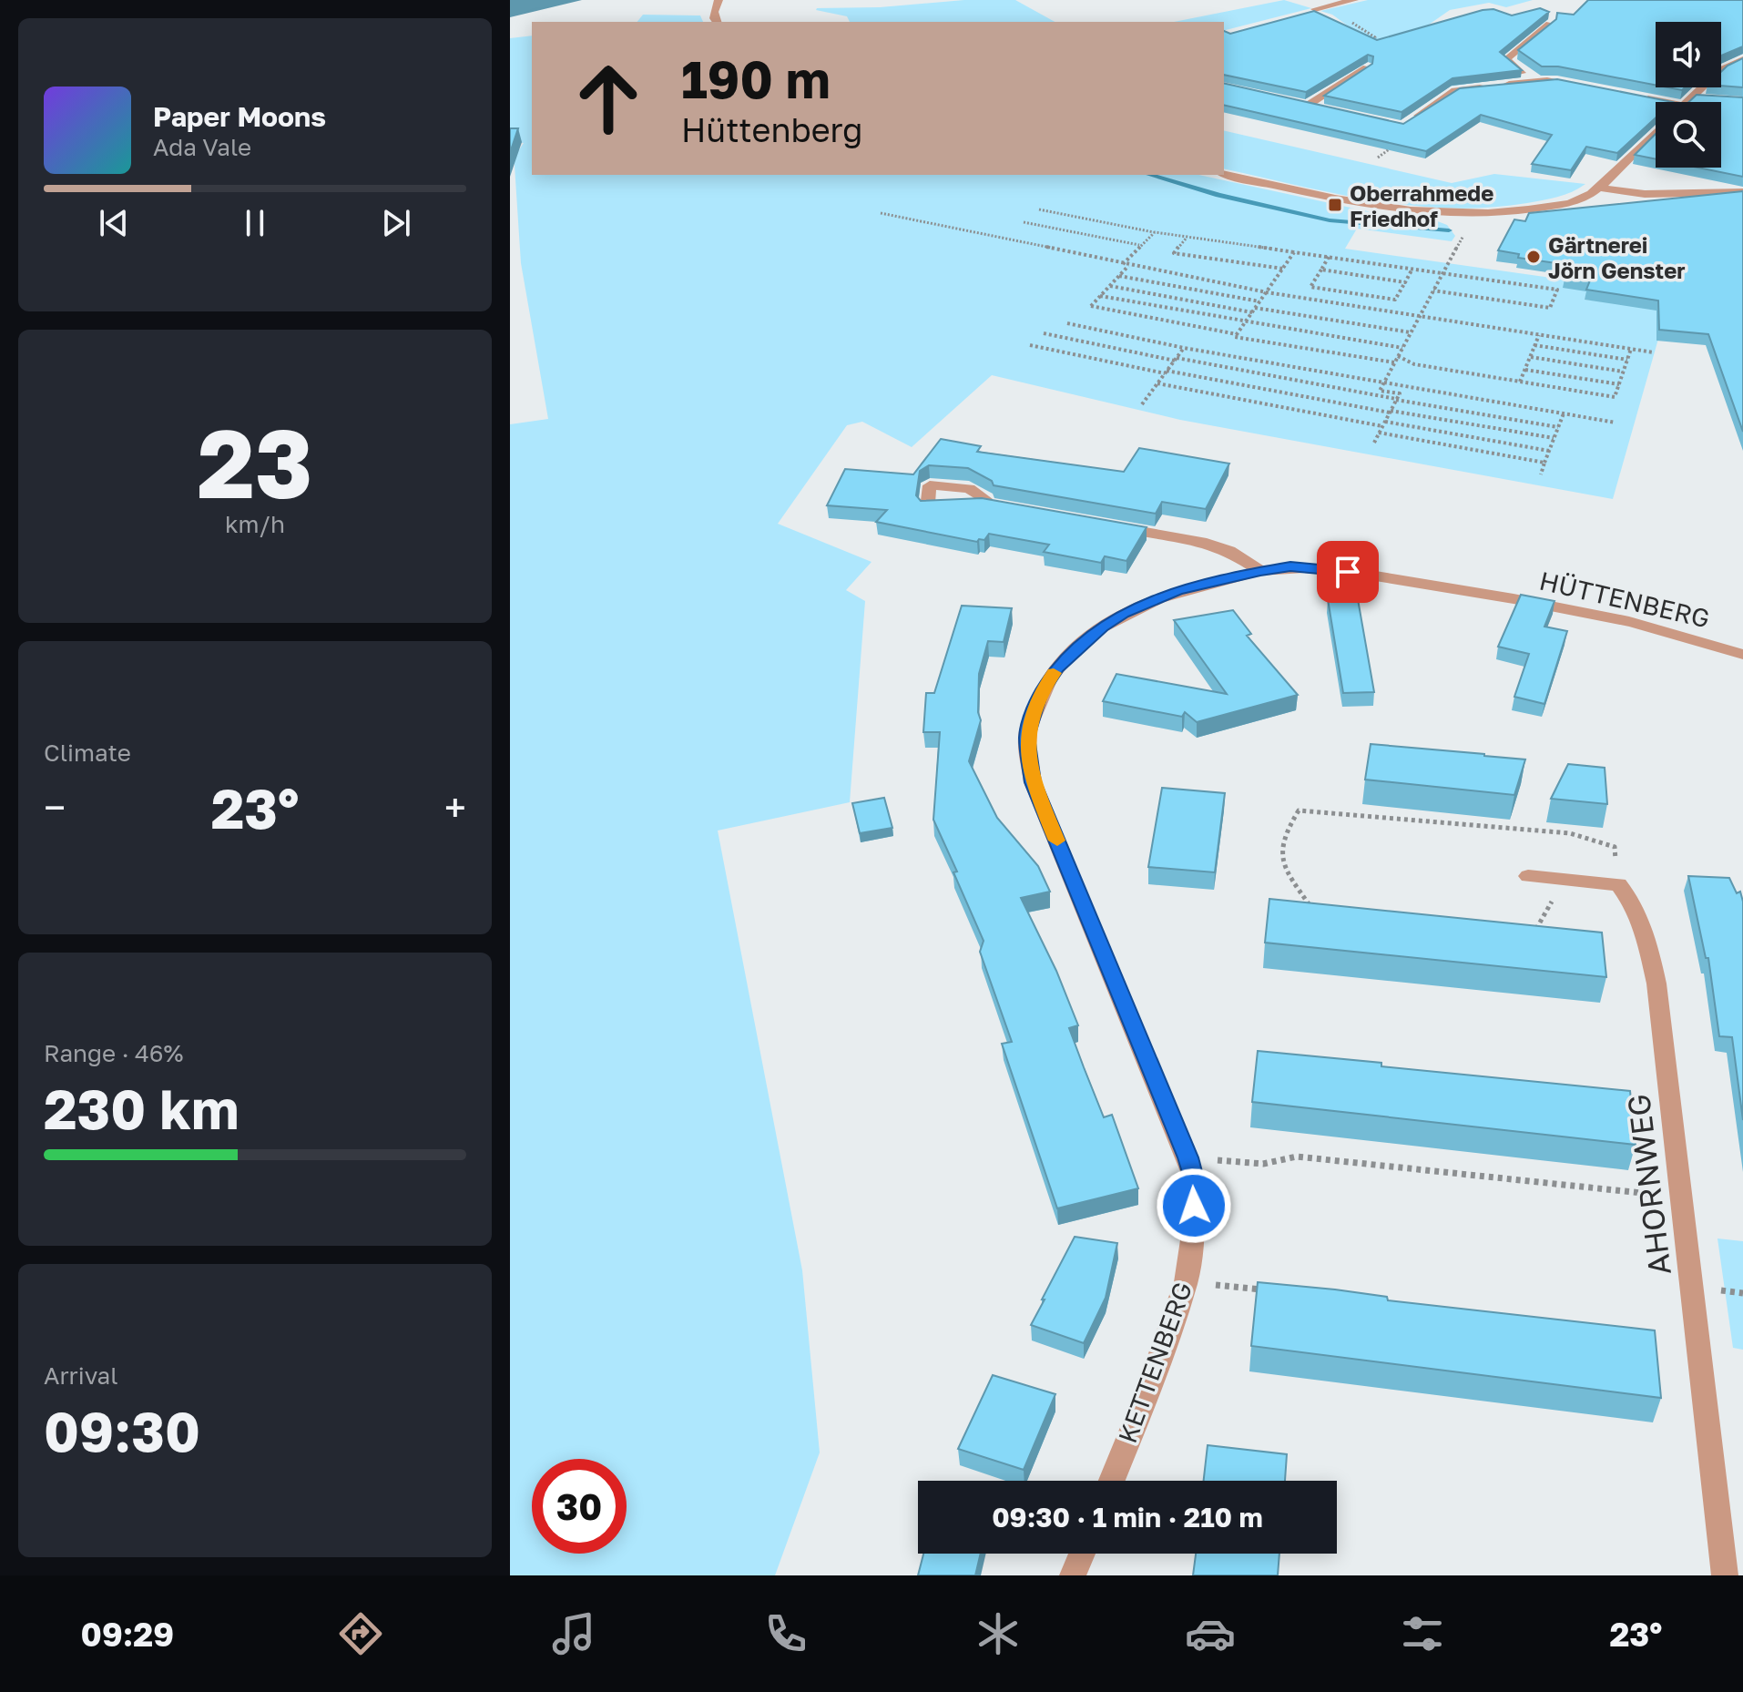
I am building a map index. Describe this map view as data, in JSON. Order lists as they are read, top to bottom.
{
  "streets": {
    "street": ["HÜTTENBERG", "AHORNWEG", "KETTENBERG"]
  },
  "crossings": [
    ["HÜTTENBERG", "KETTENBERG"]
  ],
  "places": {
    "transit": ["Oberrahmede Friedhof"],
    "other": ["Gärtnerei Jörn Genster"]
  },
  "page": {
    "turn": ["190 m", "Hüttenberg"],
    "song": ["Paper Moons", "Ada Vale"],
    "tile": [
      ["23", "km/h"],
      "Climate",
      ["Range · 46%", "230 km"],
      ["Arrival", "09:30"]
    ],
    "heat": ["−", "23°", "+"],
    "limit": "30",
    "trip": "09:30 · 1 min · 210 m",
    "tabs": ["09:29", "23°"]
  }
}
